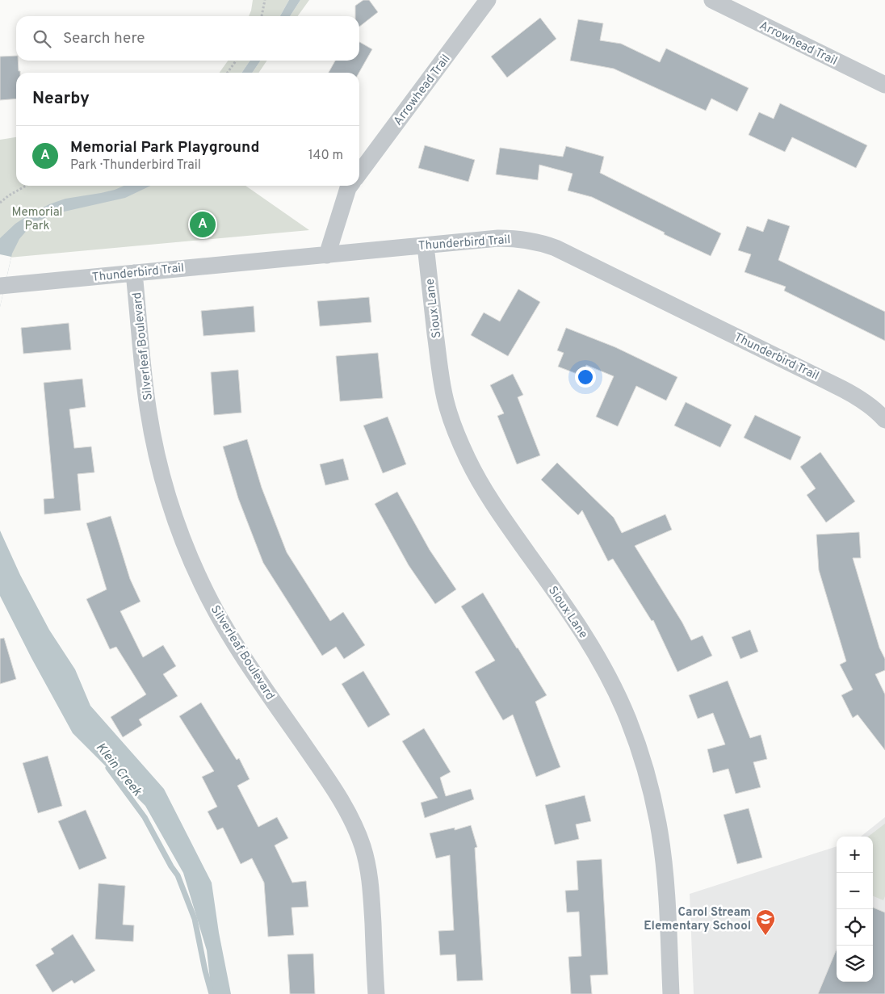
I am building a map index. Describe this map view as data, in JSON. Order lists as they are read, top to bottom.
{
  "streets": {
    "street": [
      "Arrowhead Trail",
      "Thunderbird Trail",
      "Sioux Lane",
      "Silverleaf Boulevard"
    ]
  },
  "crossings": [
    ["Thunderbird Trail", "Sioux Lane"],
    ["Thunderbird Trail", "Silverleaf Boulevard"]
  ],
  "water": ["Klein Creek"],
  "parks": ["Memorial Park"],
  "places": {
    "school or university": ["Carol Stream Elementary School"]
  },
  "page": {
    "search": "Search here",
    "heading": "Nearby",
    "list": [
      {
        "mark": "A",
        "name": "Memorial Park Playground",
        "note": "Park · Thunderbird Trail",
        "value": "140 m"
      }
    ],
    "pins": "A",
    "map_buttons": ["+", "−"]
  }
}
